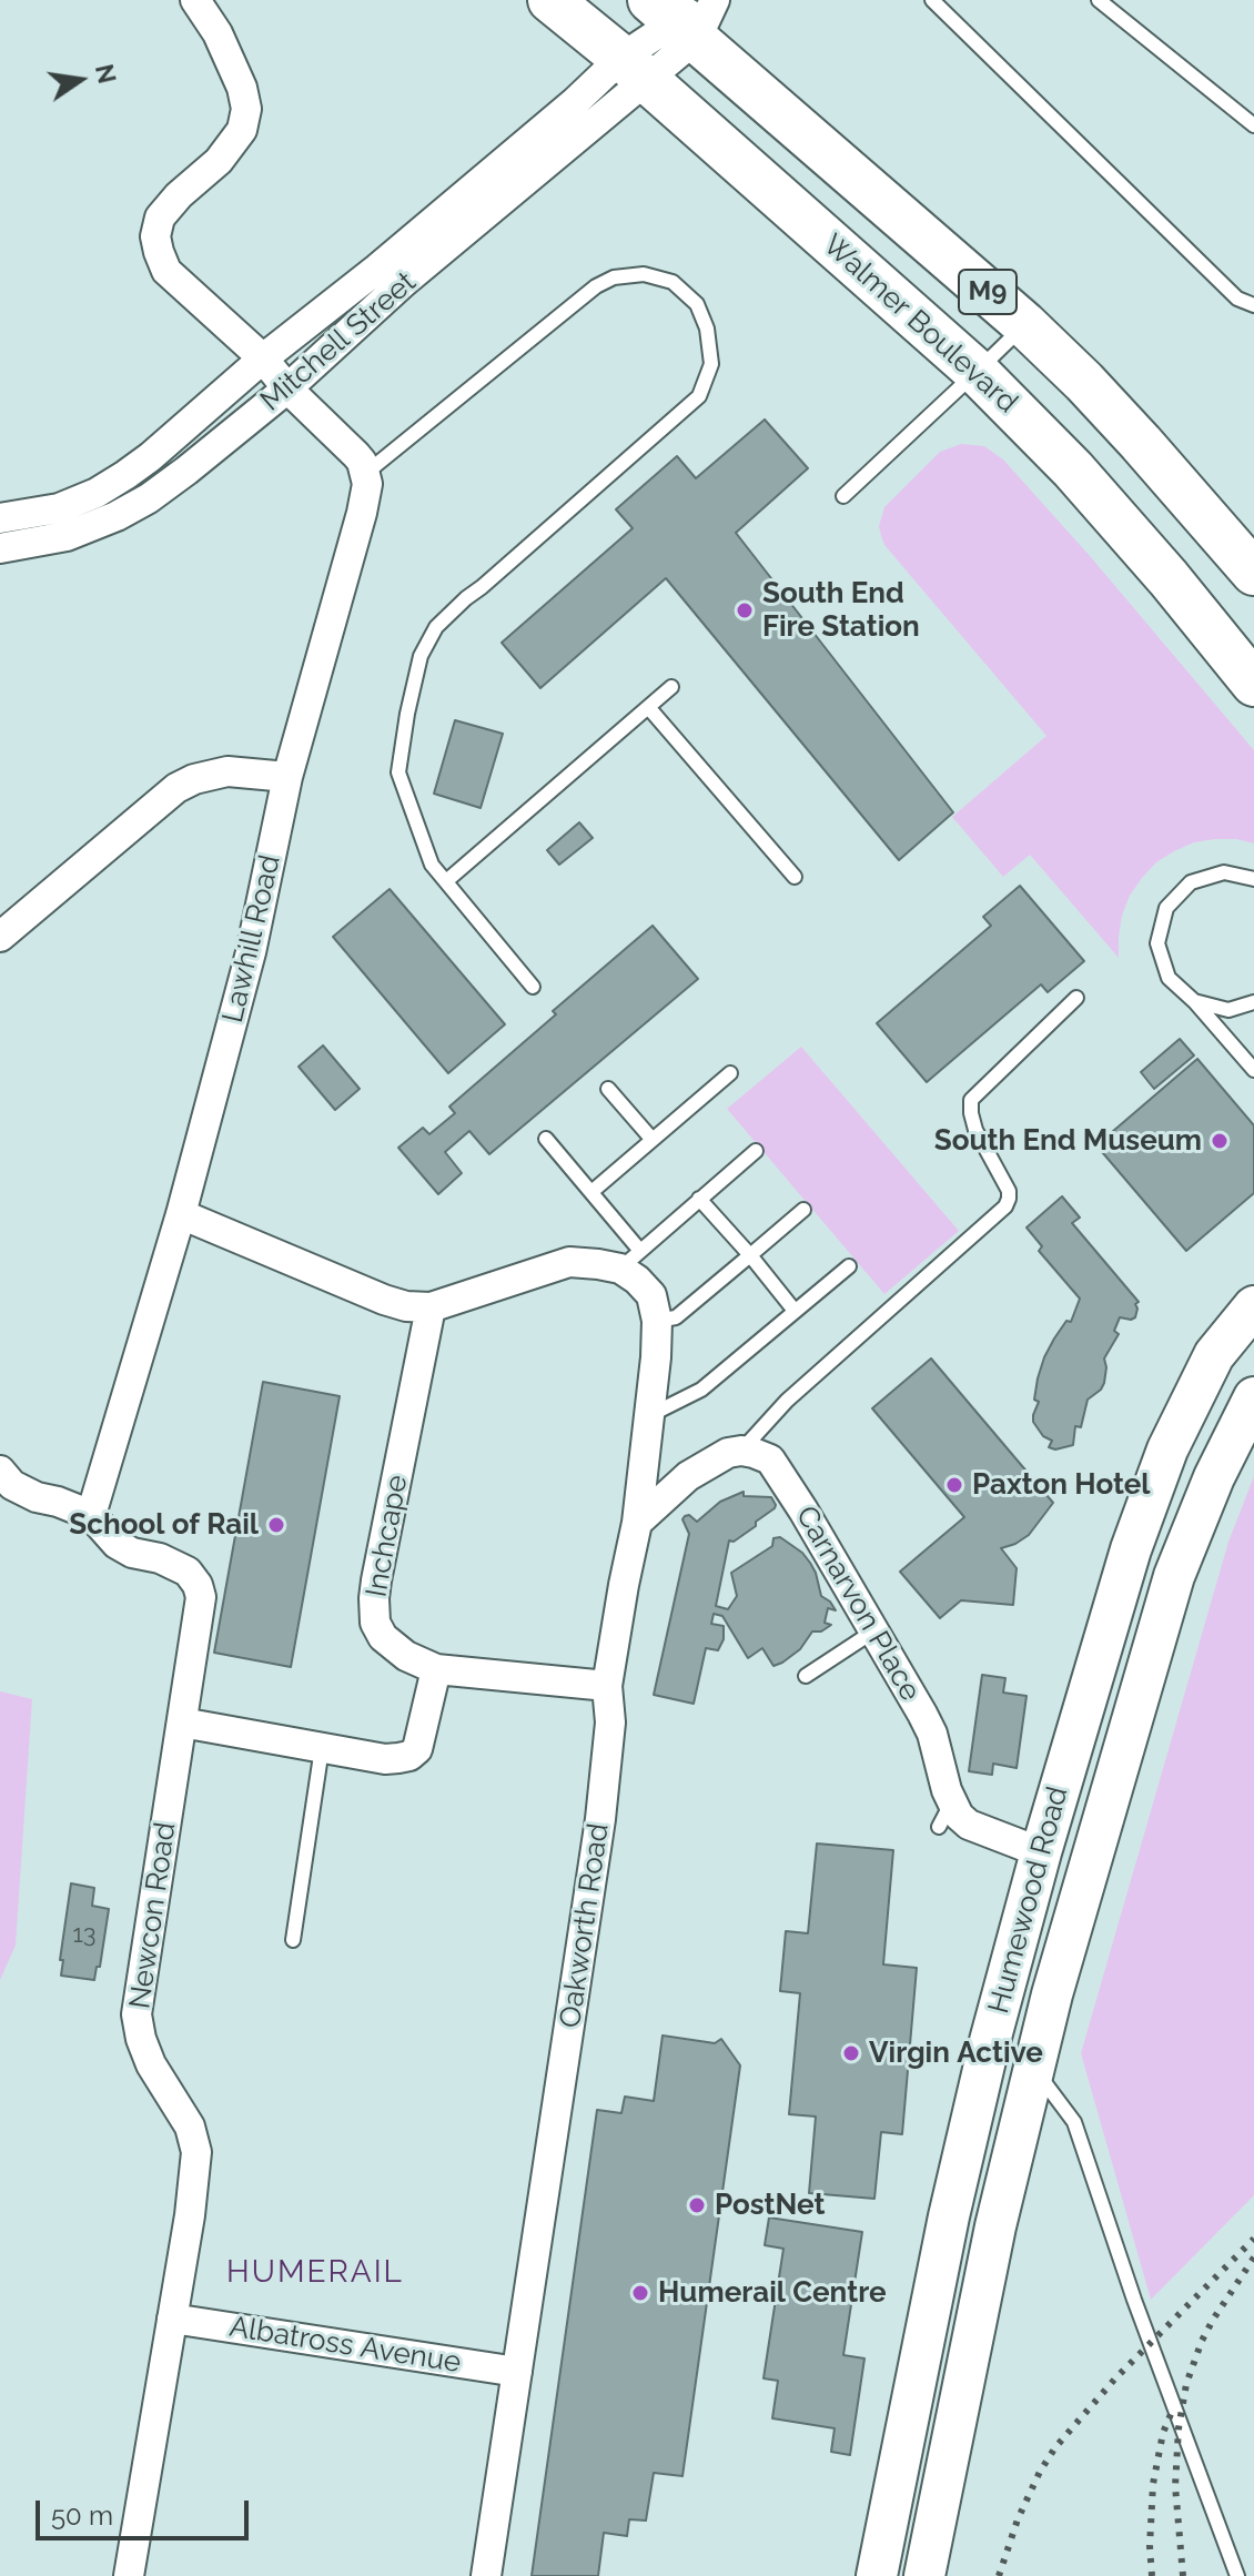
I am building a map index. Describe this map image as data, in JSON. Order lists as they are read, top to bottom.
{
  "streets": {
    "main road": ["M9", "Walmer Boulevard", "Humewood Road"],
    "street": [
      "Mitchell Street",
      "Lawhill Road",
      "Inchcape",
      "Carnarvon Place",
      "Newcon Road",
      "Oakworth Road",
      "Albatross Avenue"
    ]
  },
  "crossings": [
    ["Walmer Boulevard", "Mitchell Street"],
    ["Lawhill Road", "Newcon Road"],
    ["Inchcape", "Oakworth Road"],
    ["Carnarvon Place", "Humewood Road"],
    ["Newcon Road", "Albatross Avenue"],
    ["Oakworth Road", "Albatross Avenue"]
  ],
  "districts": ["HUMERAIL"],
  "places": [
    "South End Fire Station",
    "South End Museum",
    "Paxton Hotel",
    "School of Rail",
    "Virgin Active",
    "PostNet",
    "Humerail Centre"
  ],
  "house_numbers": ["13"],
  "scale_bar": "50 m",
  "north": "right"
}
